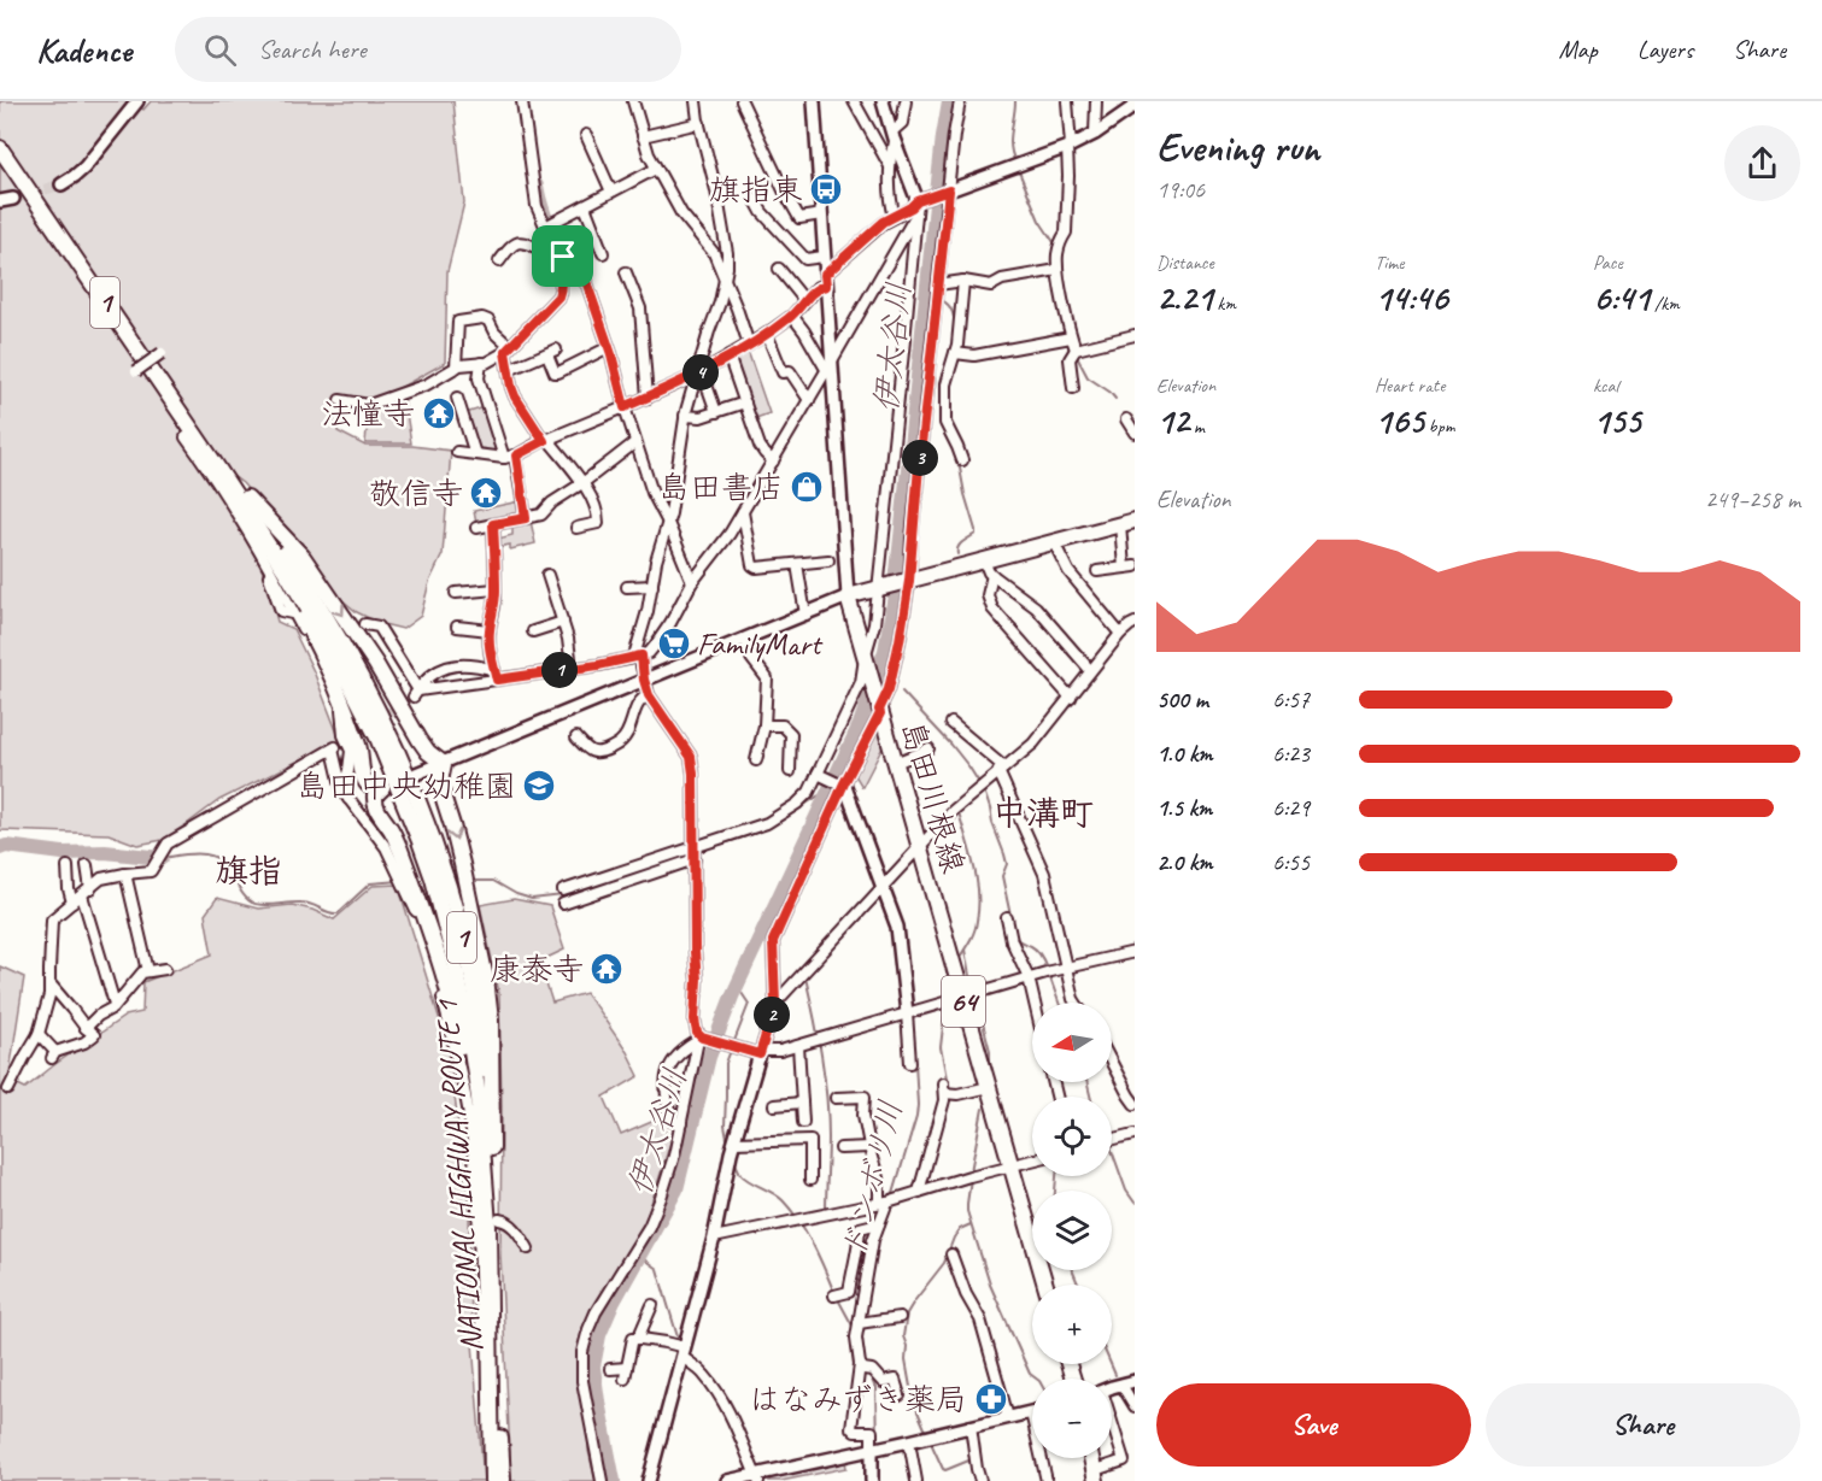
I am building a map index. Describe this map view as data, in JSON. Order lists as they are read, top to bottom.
{
  "streets": {
    "main road": [
      "1",
      "島田川根線",
      "64",
      "NATIONAL HIGHWAY ROUTE 1"
    ]
  },
  "districts": ["中溝町", "旗指"],
  "water": ["伊太谷川", "ドンボリ川"],
  "places": {
    "bus stop": ["旗指東"],
    "temple": ["法憧寺", "敬信寺", "康泰寺"],
    "shop": ["島田書店"],
    "supermarket": ["FamilyMart"],
    "school or university": ["島田中央幼稚園"],
    "pharmacy": ["はなみずき薬局"]
  },
  "north": "left",
  "page": {
    "header": "Kadence",
    "search": "Search here",
    "nav": ["Map", "Layers", "Share"],
    "heading": ["Evening run", "19:06"],
    "stats": [
      ["Distance", "2.21 km"],
      ["Time", "14:46"],
      ["Pace", "6:41 /km"],
      ["Elevation", "12 m"],
      ["Heart rate", "165 bpm"],
      ["kcal", "155"]
    ],
    "pins": [
      "4",
      "3",
      "1",
      "2"
    ],
    "chart": ["Elevation", "249–258 m"],
    "list": [
      {
        "name": "500 m",
        "note": "6:57"
      },
      {
        "name": "1.0 km",
        "note": "6:23"
      },
      {
        "name": "1.5 km",
        "note": "6:29"
      },
      {
        "name": "2.0 km",
        "note": "6:55"
      }
    ],
    "map_buttons": ["+", "−"],
    "buttons": ["Save", "Share"]
  }
}
